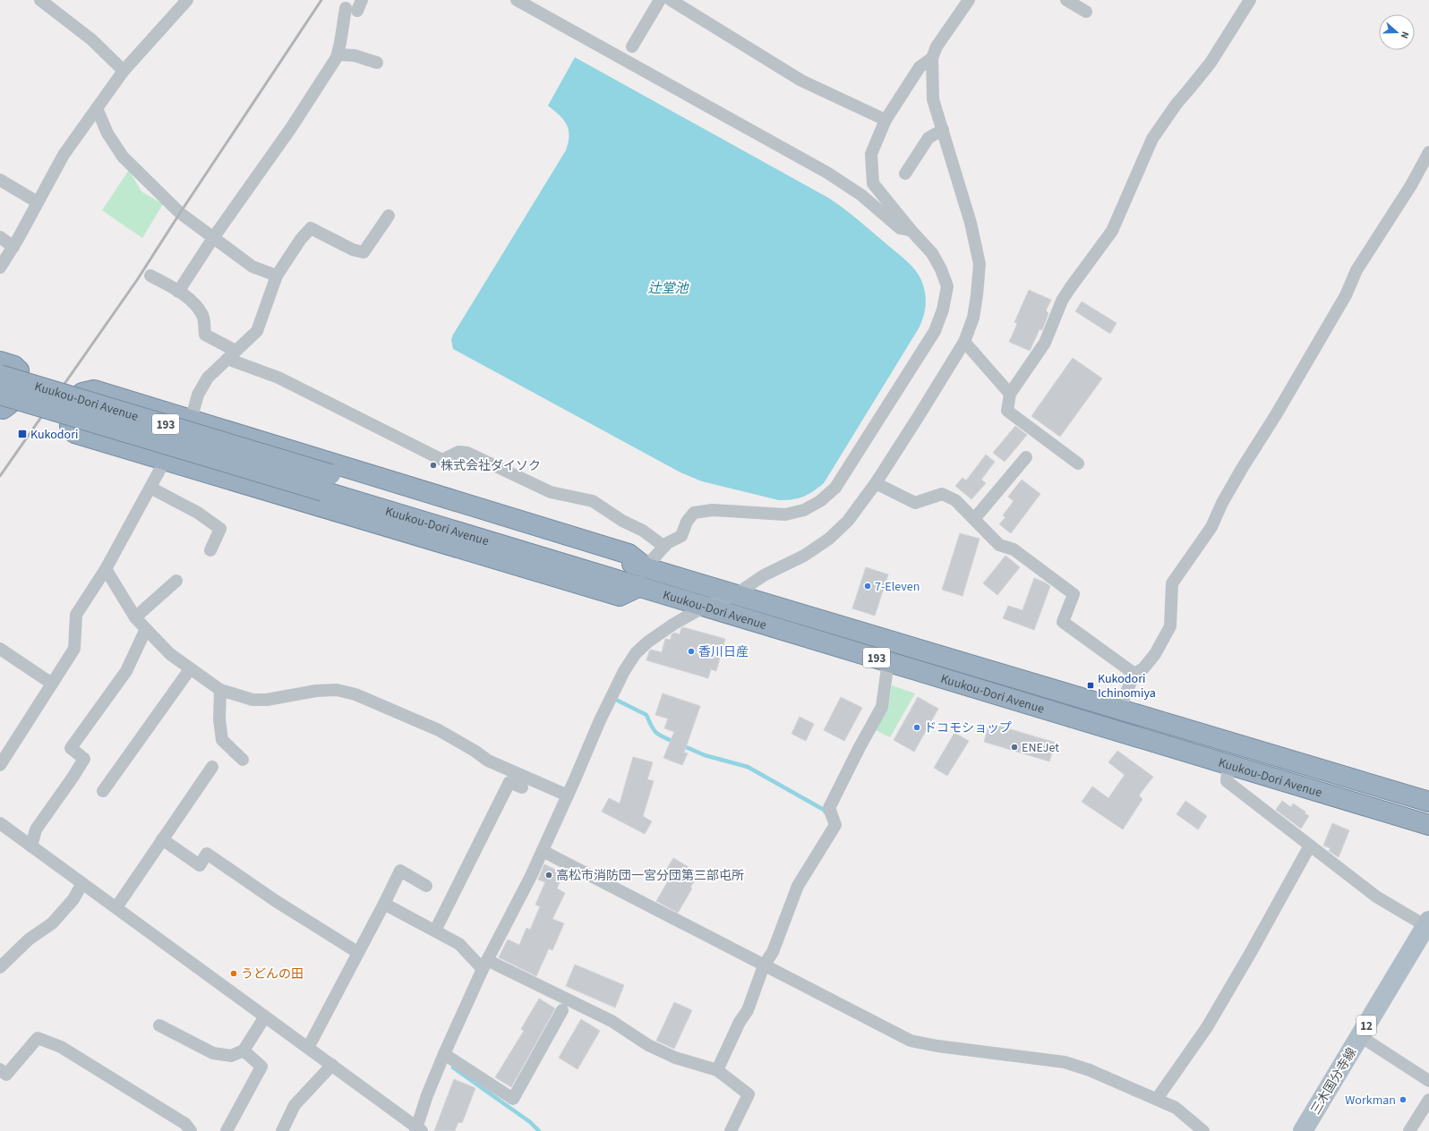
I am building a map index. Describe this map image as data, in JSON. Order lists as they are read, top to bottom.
{
  "streets": {
    "highway": ["Kuukou-Dori Avenue", "193"],
    "main road": ["12", "三木国分寺線"]
  },
  "water": ["辻堂池"],
  "places": {
    "transit": ["Kukodori", "Kukodori Ichinomiya"],
    "other": [
      "株式会社ダイソク",
      "7-Eleven",
      "香川日産",
      "ドコモショップ",
      "ENEJet",
      "高松市消防団一宮分団第三部屯所",
      "うどんの田",
      "Workman"
    ]
  },
  "north": "right"
}
